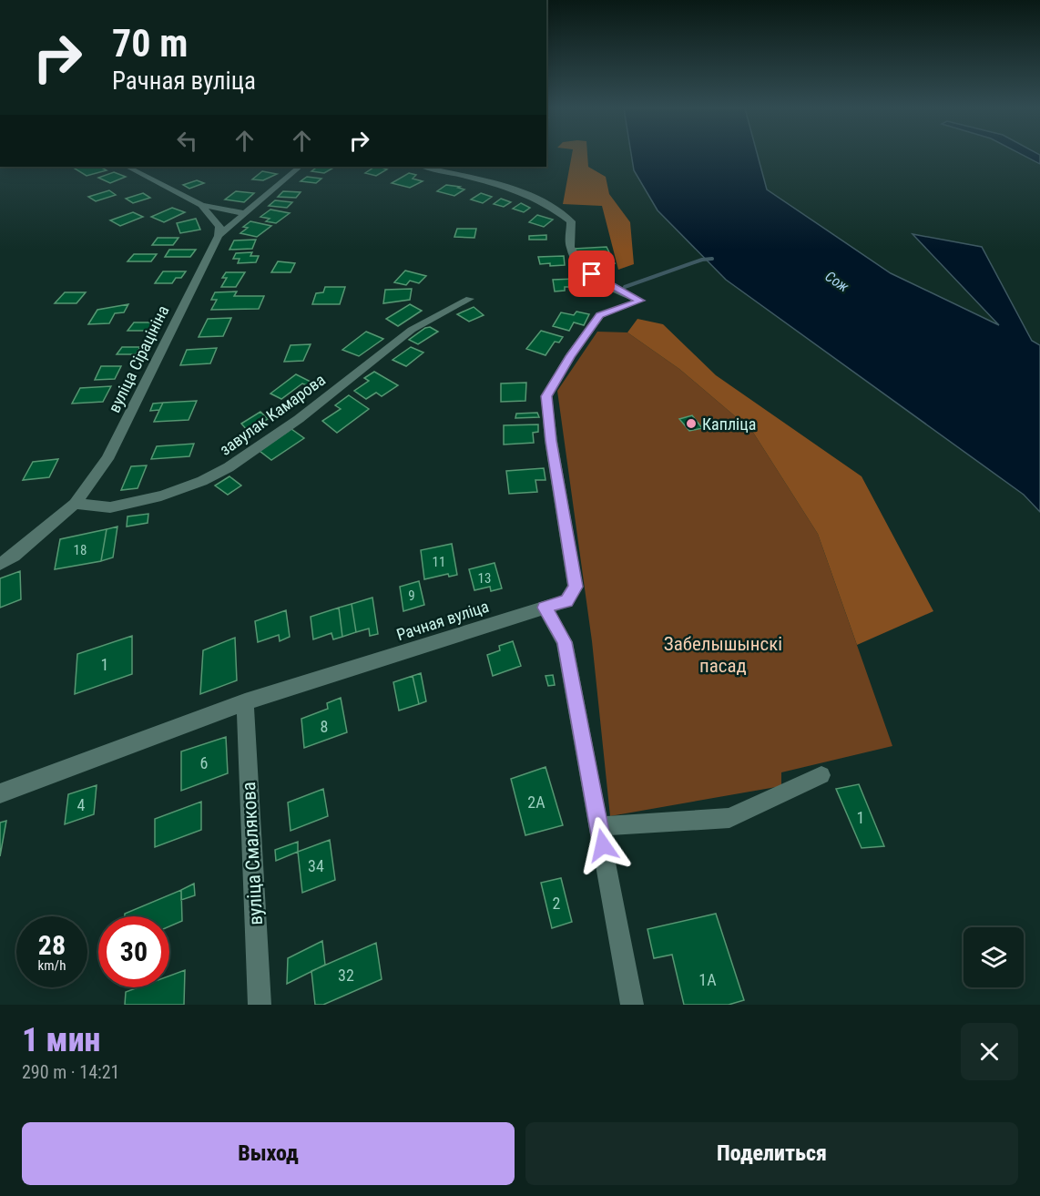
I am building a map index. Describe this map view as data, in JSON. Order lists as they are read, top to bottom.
{
  "streets": {
    "street": [
      "вуліца Сірацініна",
      "завулак Камарова",
      "Рачная вуліца",
      "вуліца Смалякова"
    ]
  },
  "crossings": [
    ["вуліца Сірацініна", "завулак Камарова"],
    ["Рачная вуліца", "вуліца Смалякова"]
  ],
  "water": ["Сож"],
  "parks": ["Забелышынскі пасад"],
  "places": ["Капліца"],
  "house_numbers": [
    "18",
    "11",
    "13",
    "9",
    "1",
    "8",
    "6",
    "2А",
    "4",
    "1",
    "34",
    "2",
    "32",
    "1А"
  ],
  "page": {
    "turn": ["70 m", "Рачная вуліца"],
    "speed": "28 km/h",
    "limit": "30",
    "heading": ["1 мин", "290 m · 14:21"],
    "buttons": ["Выход", "Поделиться"]
  }
}
